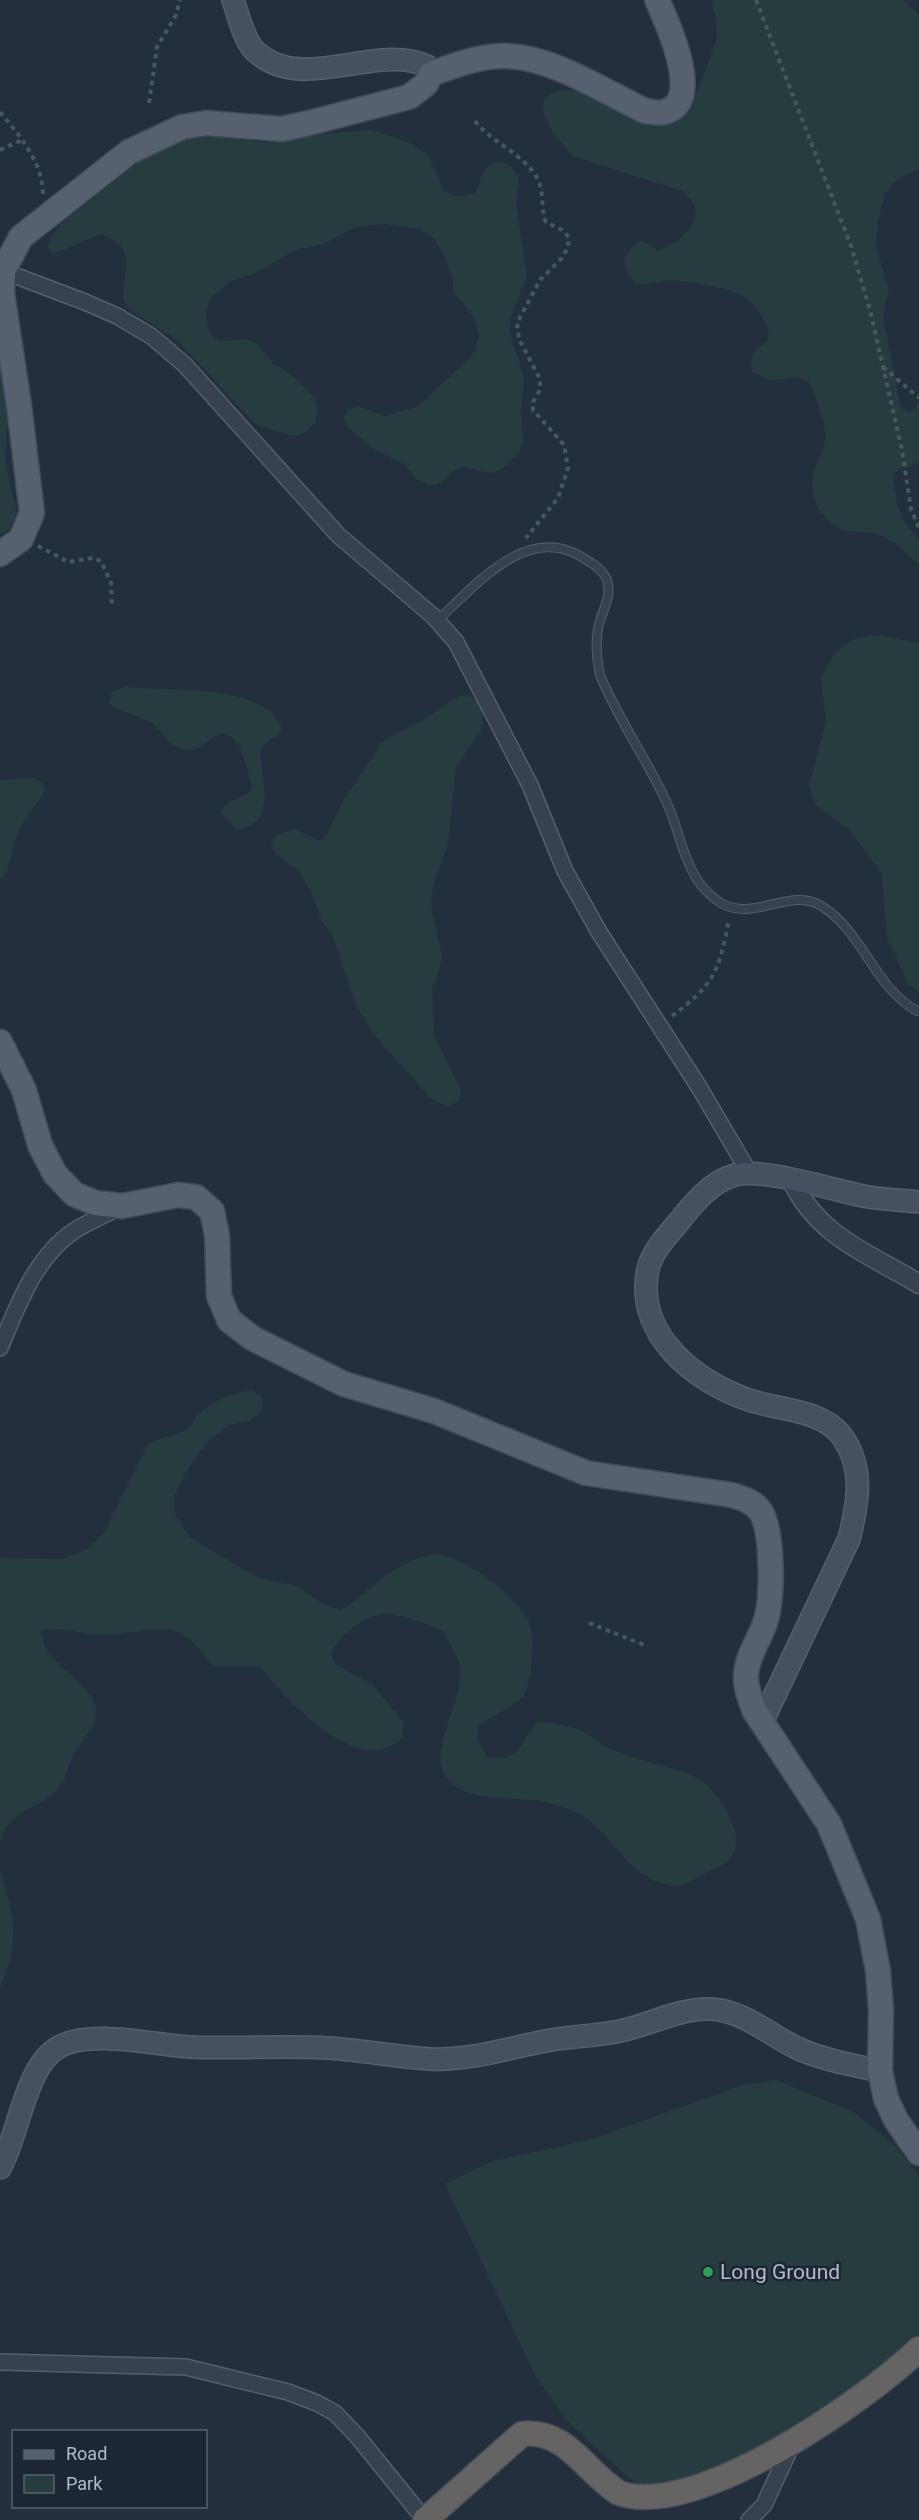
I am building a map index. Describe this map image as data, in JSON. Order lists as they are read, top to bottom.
{
  "places": ["Long Ground"],
  "legend": ["Road", "Park"]
}
